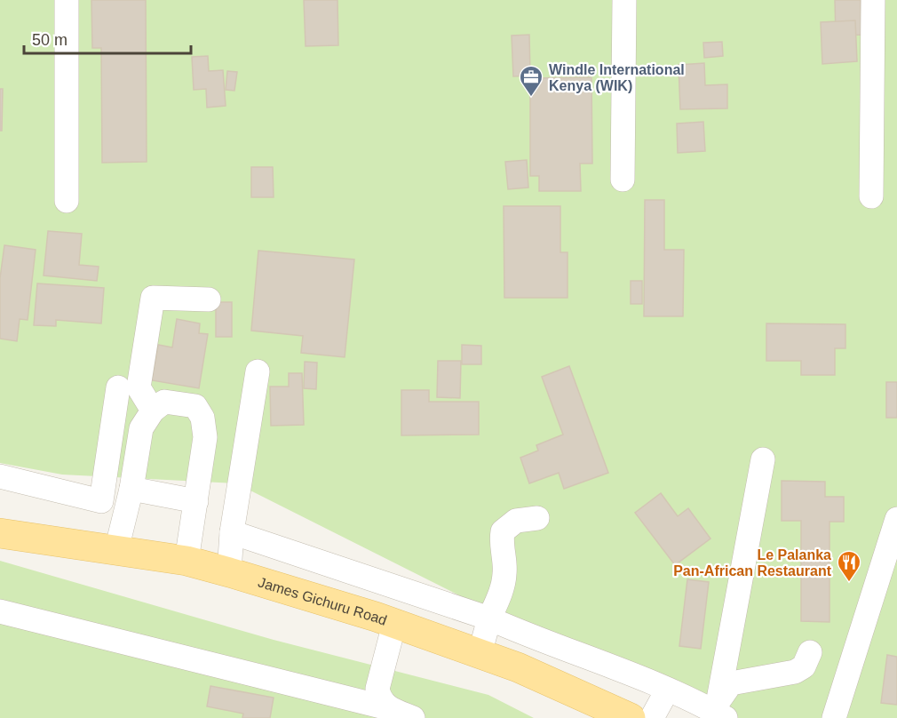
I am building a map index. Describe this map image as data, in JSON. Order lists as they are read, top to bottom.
{
  "streets": {
    "main road": ["James Gichuru Road"]
  },
  "places": {
    "office": ["Windle International Kenya (WIK)"],
    "restaurant": ["Le Palanka Pan-African Restaurant"]
  },
  "scale_bar": "50 m"
}
